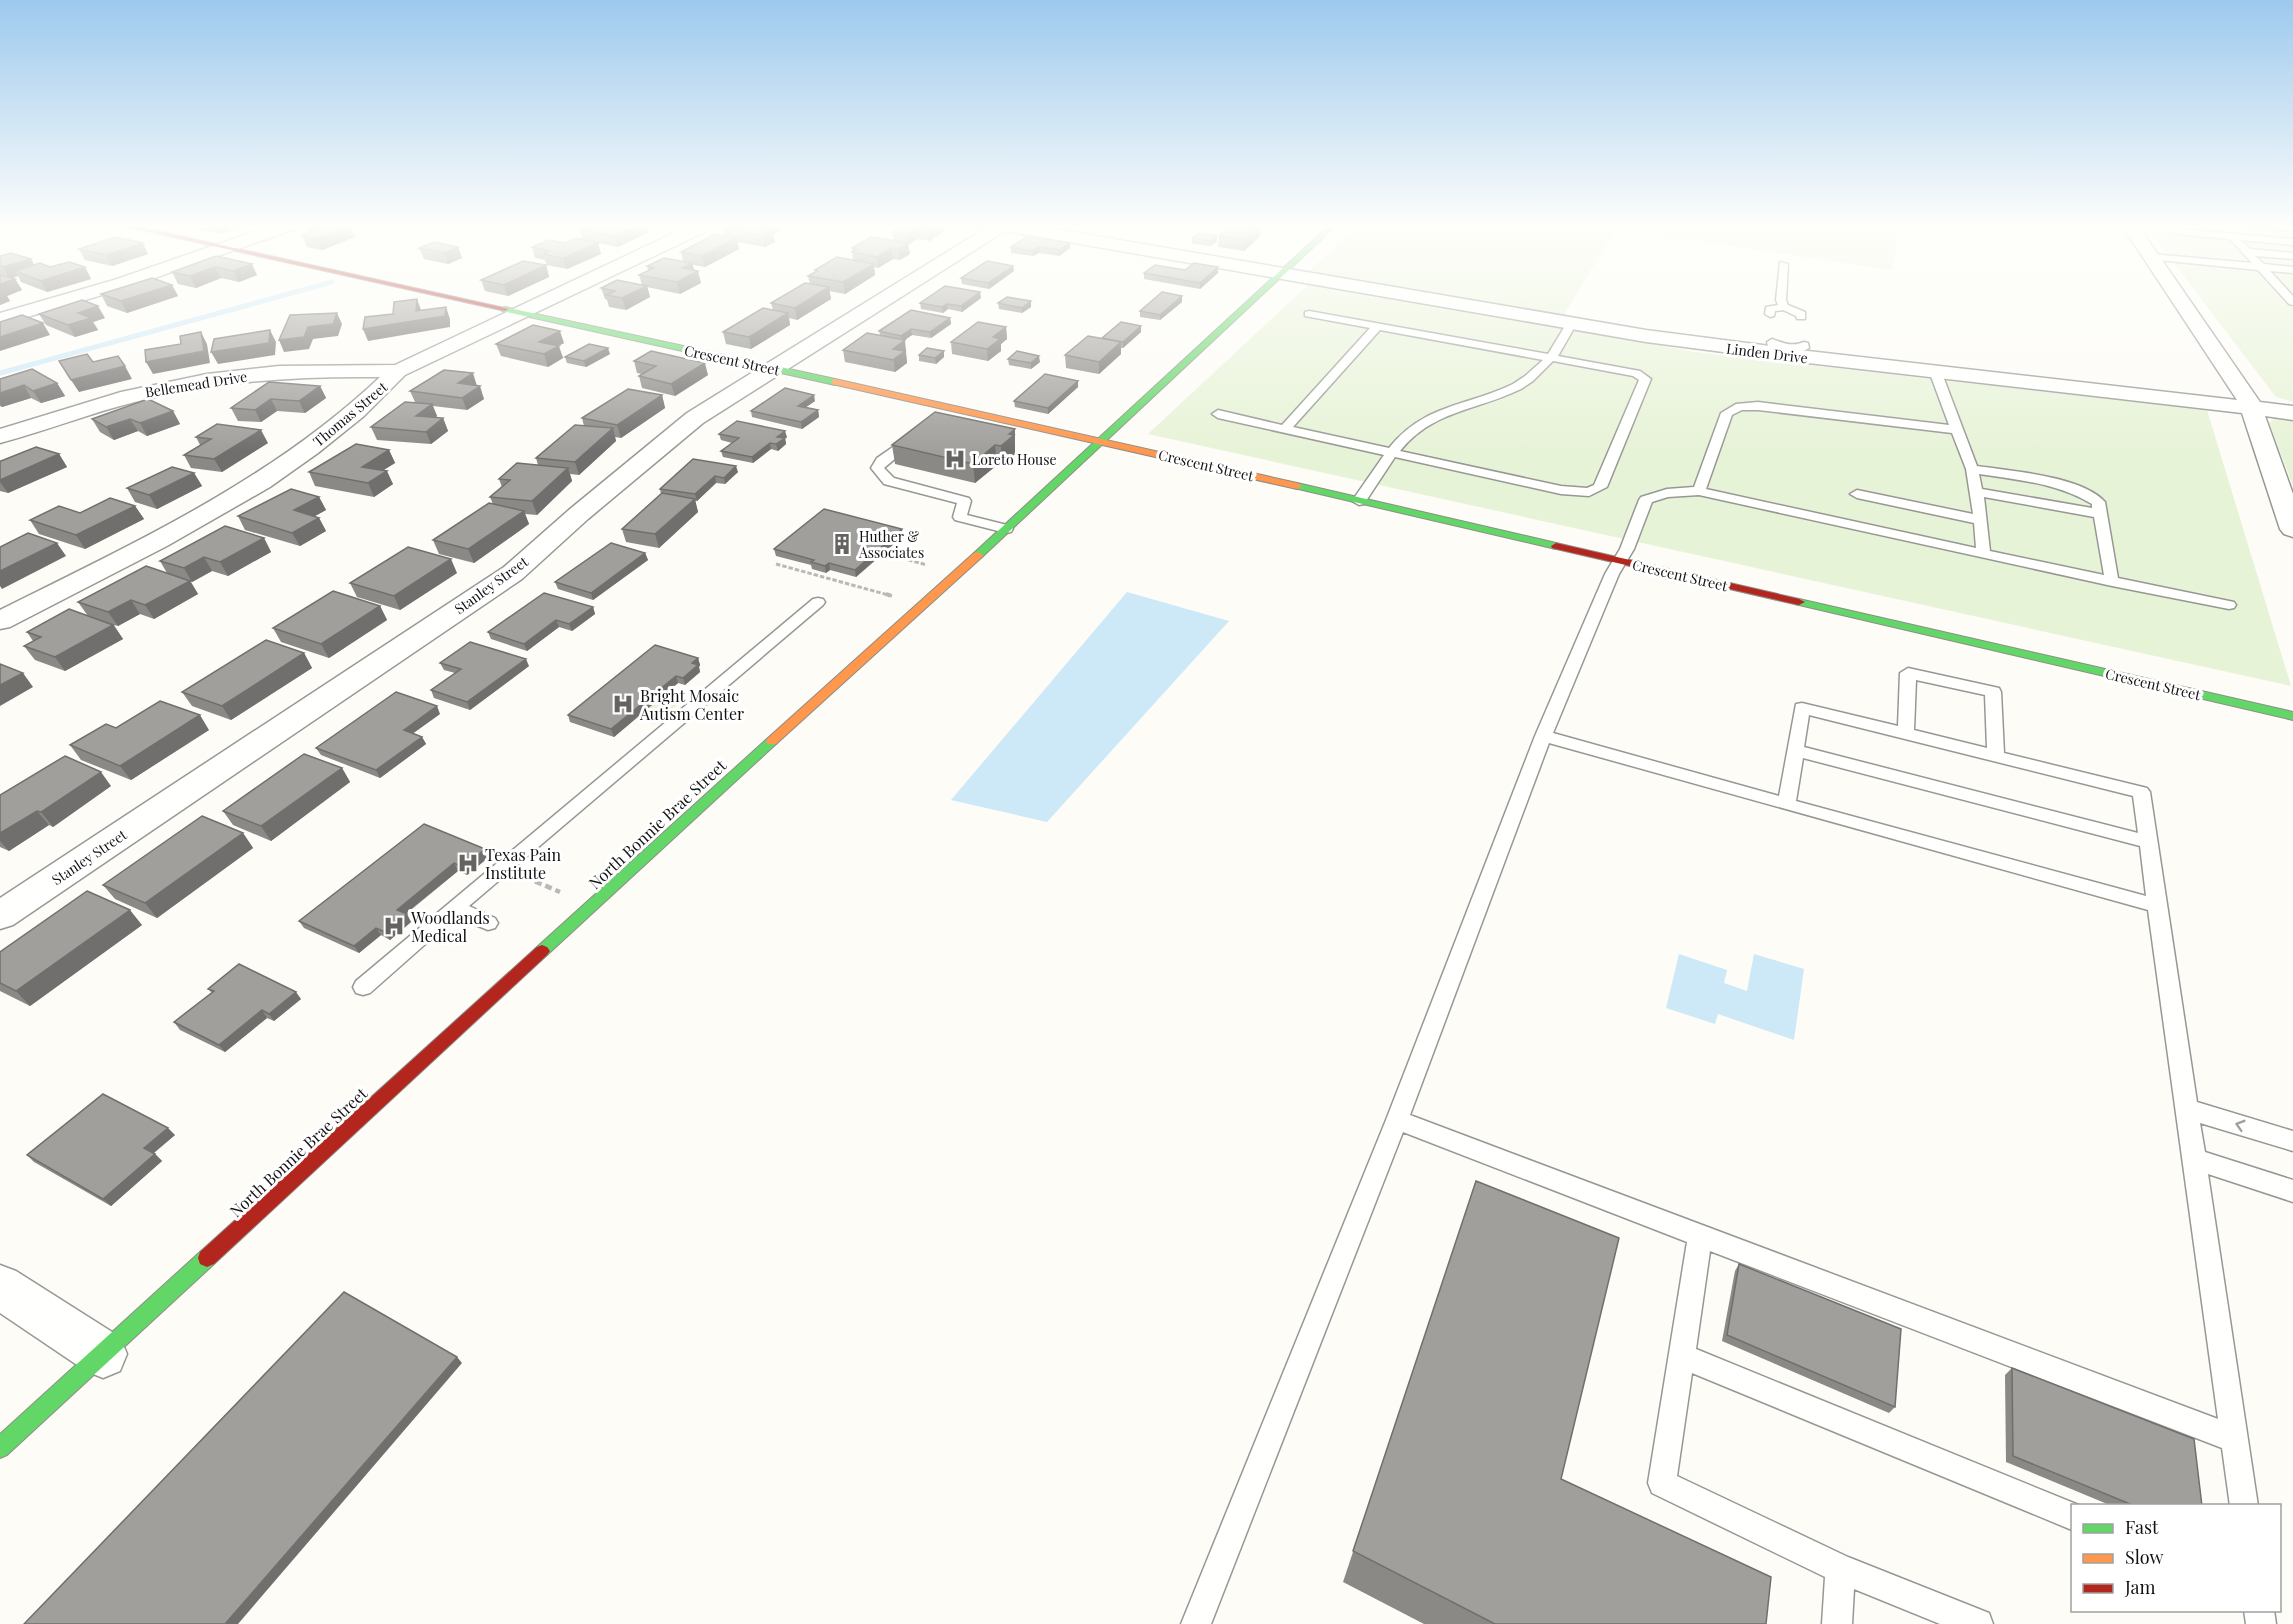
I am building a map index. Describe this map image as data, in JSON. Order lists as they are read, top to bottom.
{
  "streets": {
    "street": [
      "Linden Drive",
      "Crescent Street",
      "Bellemead Drive",
      "Thomas Street",
      "Stanley Street",
      "North Bonnie Brae Street"
    ]
  },
  "crossings": [
    ["Crescent Street", "Thomas Street"],
    ["Crescent Street", "Stanley Street"],
    ["Crescent Street", "North Bonnie Brae Street"],
    ["Bellemead Drive", "Thomas Street"]
  ],
  "places": {
    "hospital": [
      "Loreto House",
      "Bright Mosaic Autism Center",
      "Texas Pain Institute",
      "Woodlands Medical"
    ],
    "building": ["Huther & Associates"]
  },
  "legend": ["Fast", "Slow", "Jam"]
}
